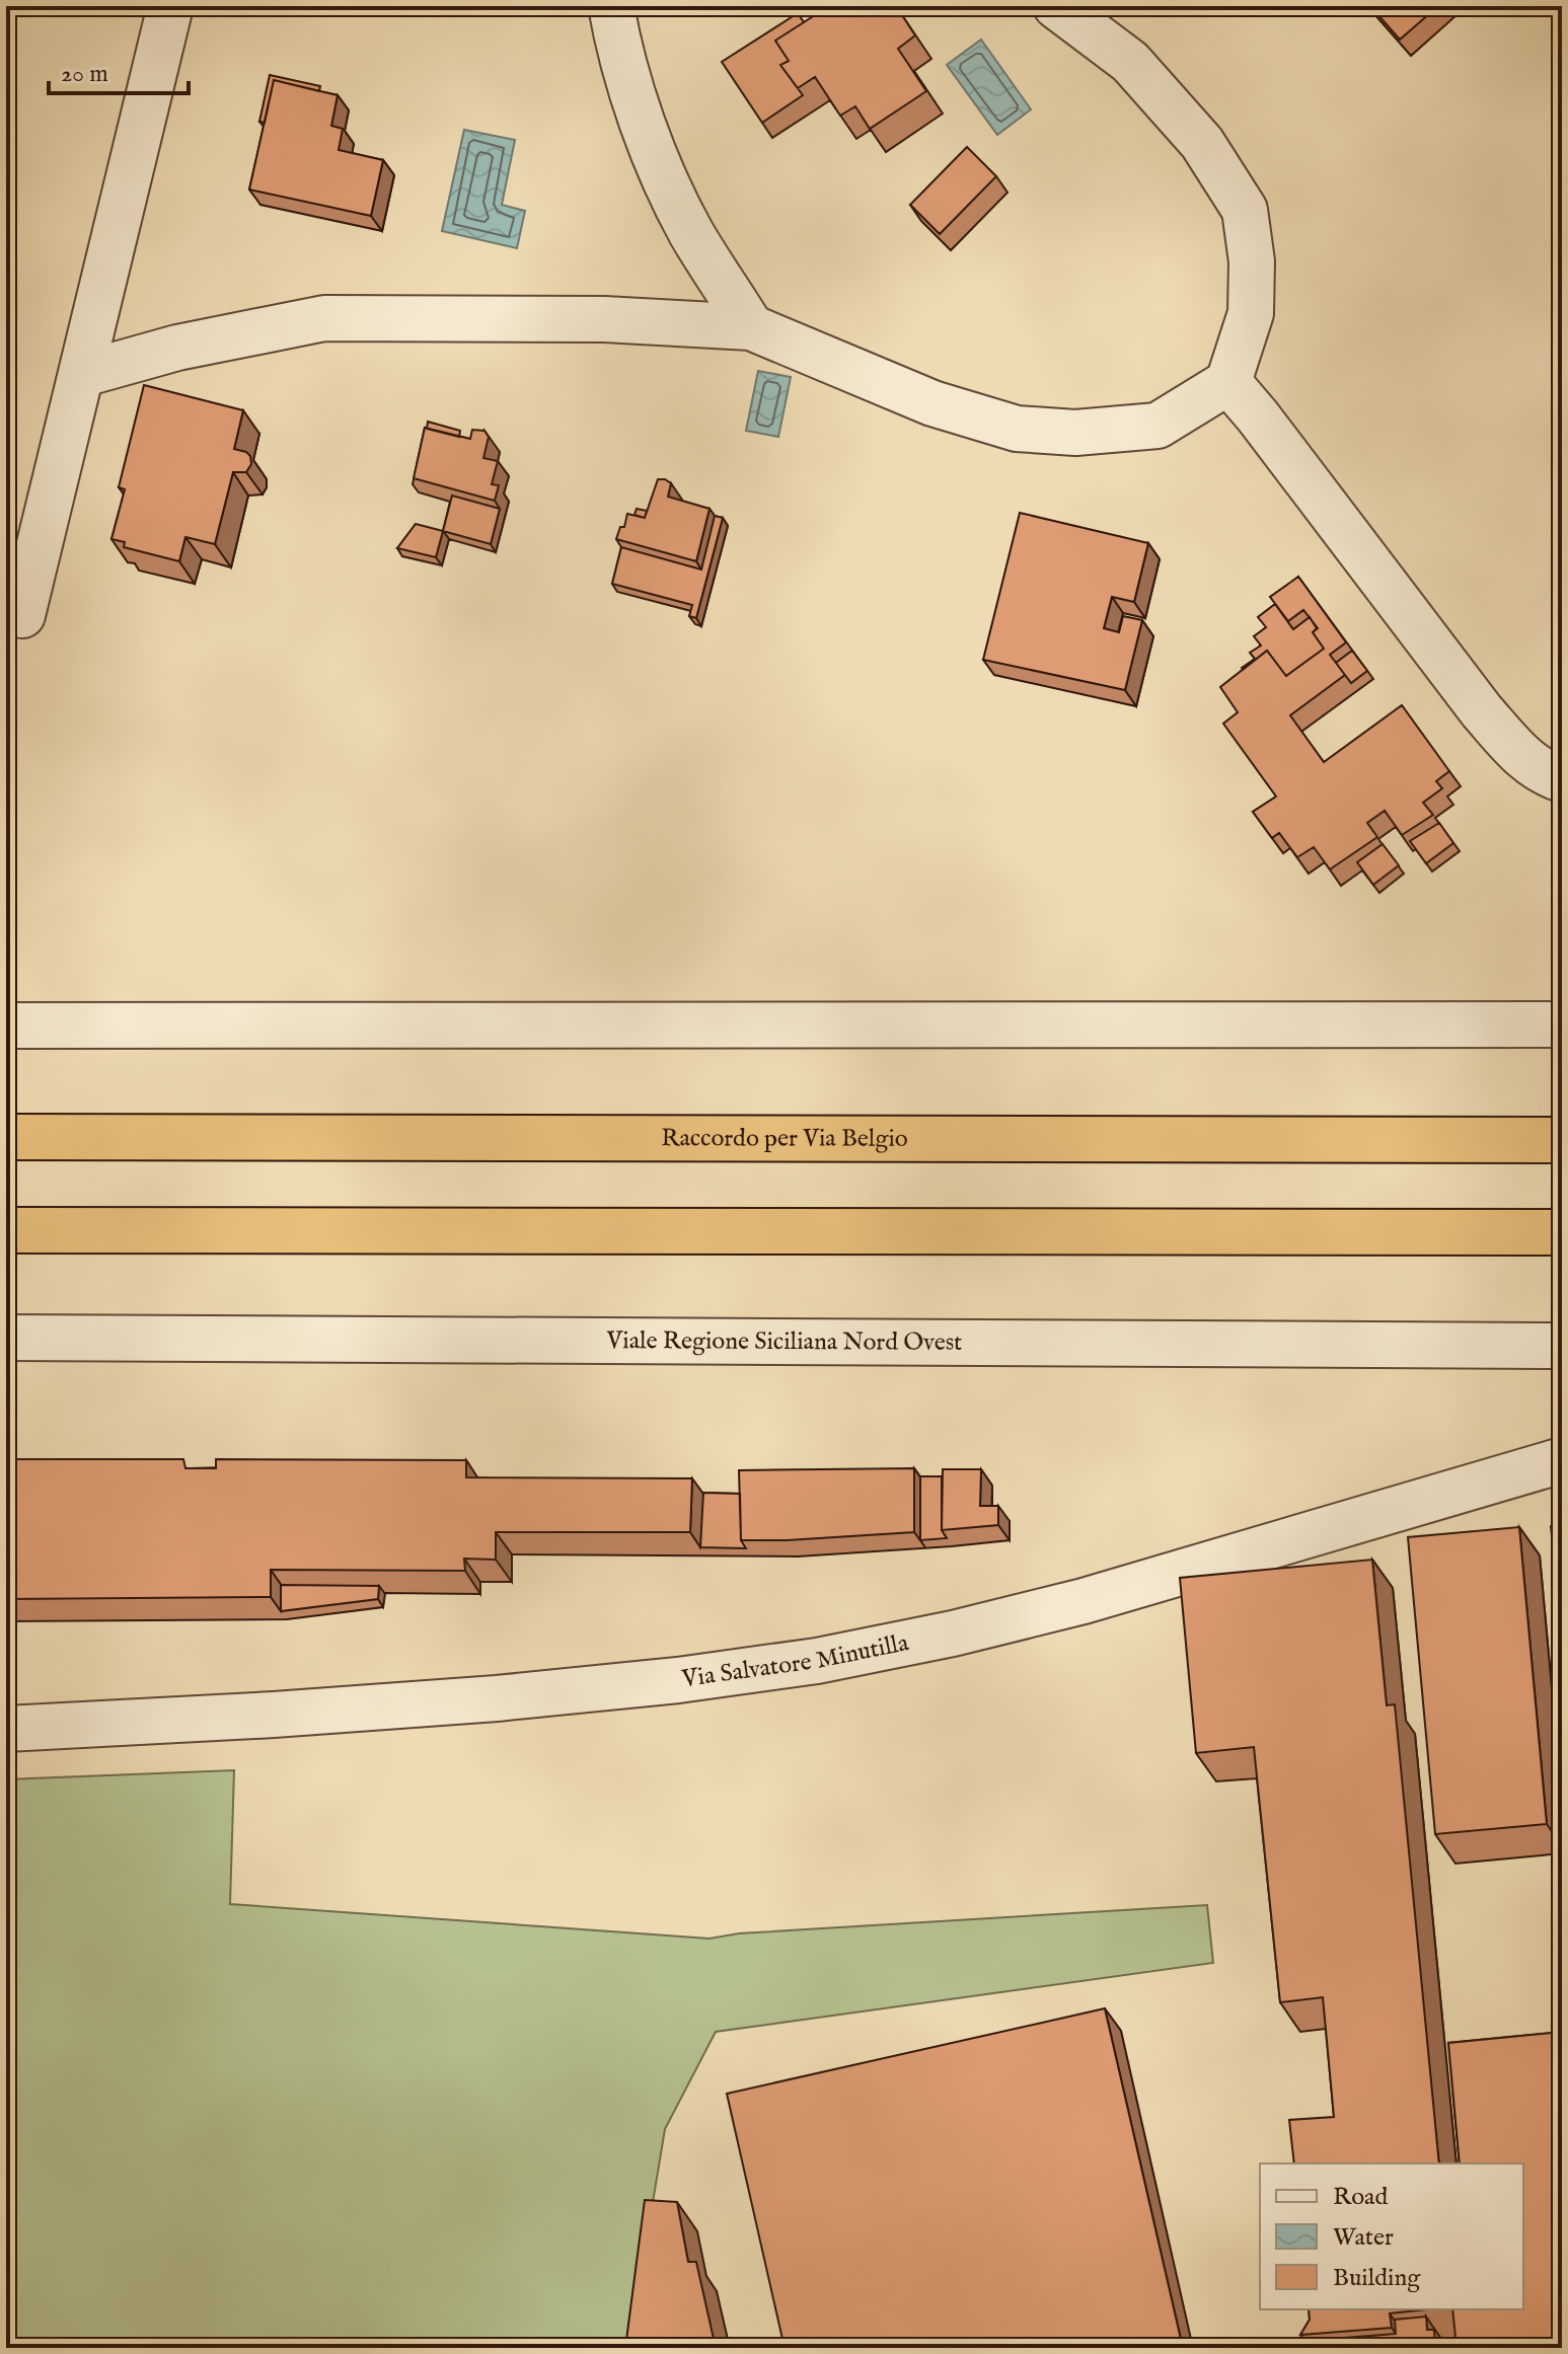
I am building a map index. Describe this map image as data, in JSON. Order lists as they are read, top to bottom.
{
  "streets": {
    "highway": ["Raccordo per Via Belgio"],
    "street": ["Viale Regione Siciliana Nord Ovest", "Via Salvatore Minutilla"]
  },
  "legend": ["Road", "Water", "Building"],
  "scale_bar": "20 m"
}
